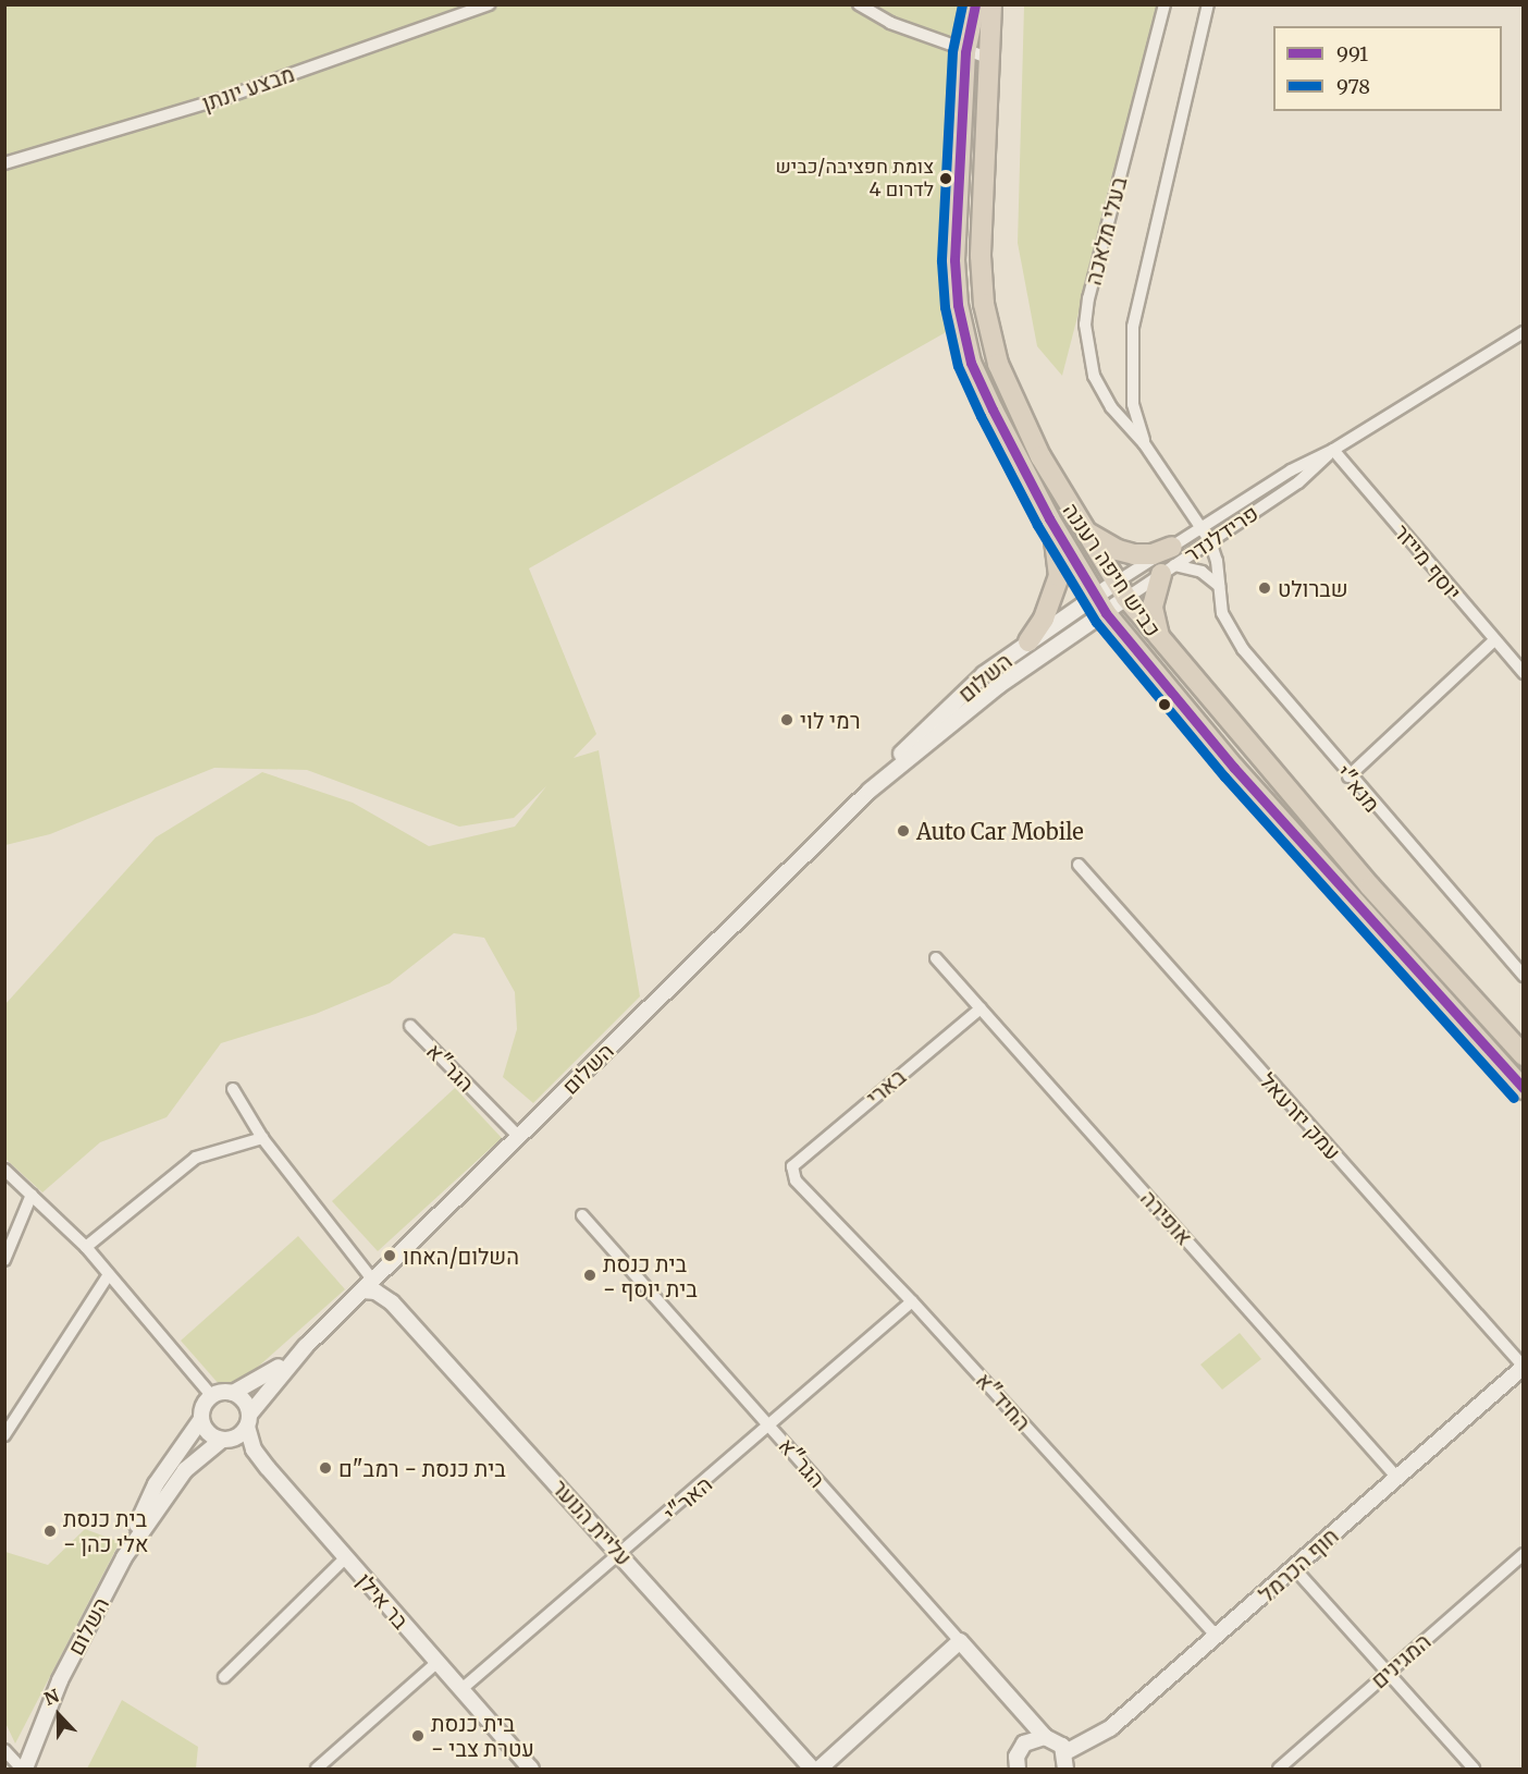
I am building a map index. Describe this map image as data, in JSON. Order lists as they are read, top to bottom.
{
  "streets": {
    "highway": ["כביש חיפה רעננה"],
    "street": [
      "מבצע יונתן",
      "בעלי מלאכה",
      "פרידלנדר",
      "יוסף מייזר",
      "השלום",
      "מנא\"י",
      "הגר\"א",
      "בארי",
      "עמק יזרעאל",
      "אופירה",
      "החיד\"א",
      "האר\"י",
      "עליית הנוער",
      "חוף הכרמל",
      "בר אילן",
      "המגינים"
    ]
  },
  "crossings": [
    ["בעלי מלאכה", "פרידלנדר"],
    ["בעלי מלאכה", "מנא\"י"],
    ["פרידלנדר", "יוסף מייזר"],
    ["פרידלנדר", "כביש חיפה רעננה"],
    ["פרידלנדר", "השלום"],
    ["פרידלנדר", "מנא\"י"],
    ["כביש חיפה רעננה", "השלום"],
    ["השלום", "הגר\"א"],
    ["השלום", "עליית הנוער"],
    ["השלום", "בר אילן"],
    ["הגר\"א", "האר\"י"],
    ["הגר\"א", "חוף הכרמל"],
    ["בארי", "אופירה"],
    ["בארי", "החיד\"א"],
    ["עמק יזרעאל", "חוף הכרמל"],
    ["אופירה", "חוף הכרמל"],
    ["החיד\"א", "האר\"י"],
    ["החיד\"א", "חוף הכרמל"],
    ["האר\"י", "עליית הנוער"],
    ["האר\"י", "בר אילן"]
  ],
  "places": [
    "צומת חפציבה/כביש 4 לדרום",
    "שברולט",
    "רמי לוי",
    "Auto Car Mobile",
    "השלום/האחו",
    "בית כנסת - בית יוסף",
    "בית כנסת - רמב\"ם",
    "בית כנסת - אלי כהן",
    "בית כנסת - עטרת צבי"
  ],
  "lines": ["transit line 991", "transit line 978"],
  "legend": ["991", "978"],
  "north": "top"
}
